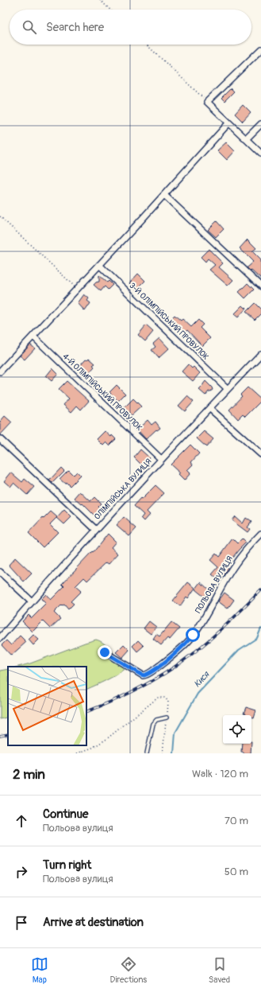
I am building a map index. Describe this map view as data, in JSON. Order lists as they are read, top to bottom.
{
  "streets": {
    "street": [
      "3-Й ОЛІМПІЙСЬКИЙ ПРОВУЛОК",
      "4-Й ОЛІМПІЙСЬКИЙ ПРОВУЛОК",
      "ОЛІМПІЙСЬКА ВУЛИЦЯ",
      "ПОЛЬОВА ВУЛИЦЯ"
    ]
  },
  "crossings": [
    ["3-Й ОЛІМПІЙСЬКИЙ ПРОВУЛОК", "ОЛІМПІЙСЬКА ВУЛИЦЯ"],
    ["4-Й ОЛІМПІЙСЬКИЙ ПРОВУЛОК", "ОЛІМПІЙСЬКА ВУЛИЦЯ"]
  ],
  "water": ["Кися"],
  "page": {
    "search": "Search here",
    "heading": ["2 min", "Walk · 120 m"],
    "list": [
      ["Continue", "Польова вулиця", "70 m"],
      ["Turn right", "Польова вулиця", "50 m"],
      "Arrive at destination"
    ],
    "nav": ["Map", "Directions", "Saved"]
  }
}
